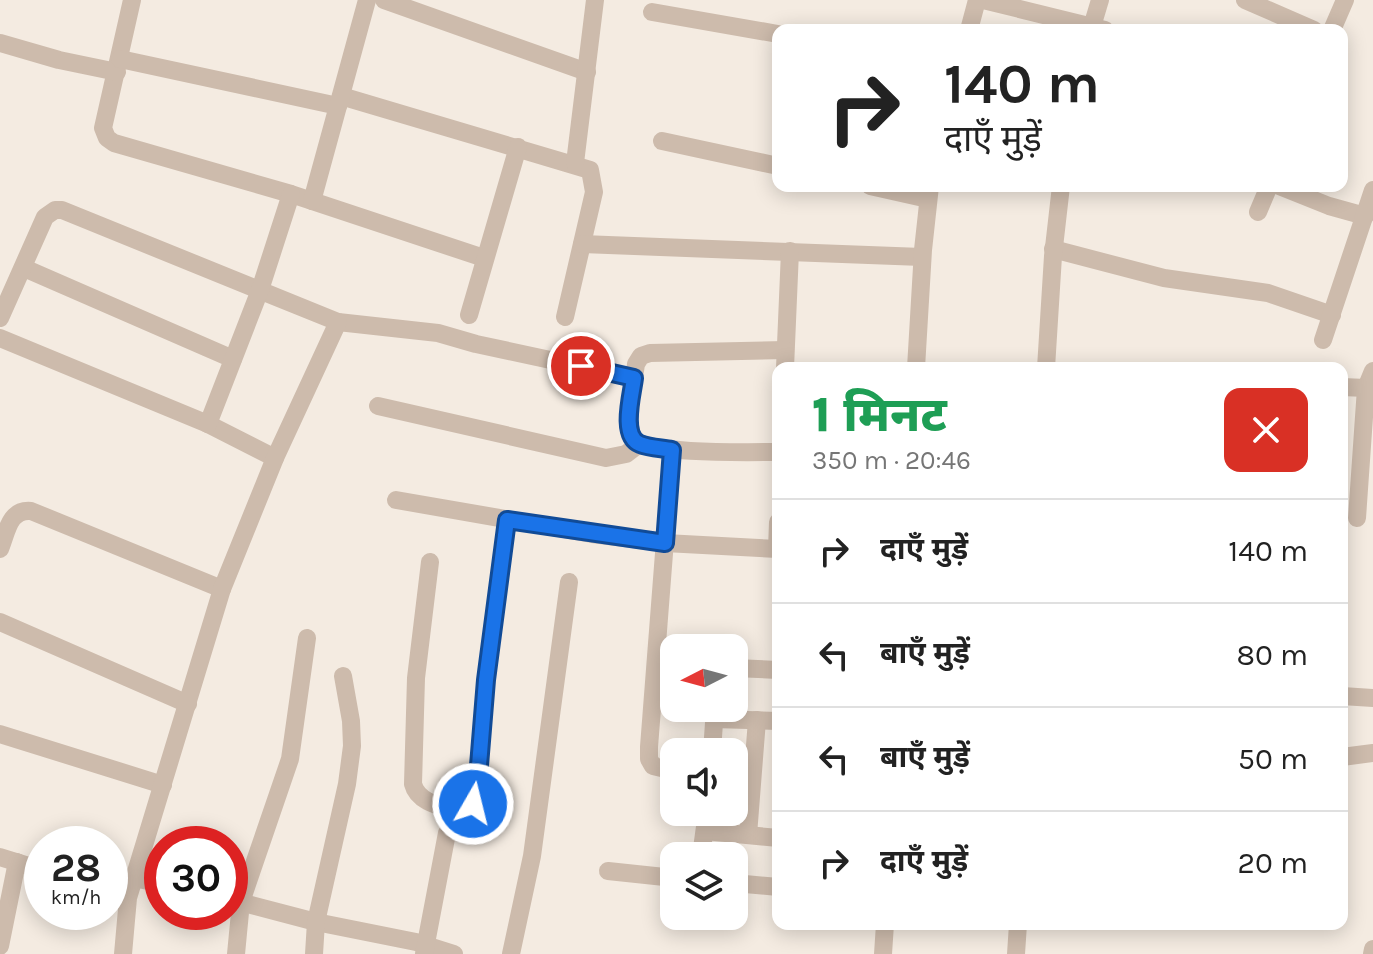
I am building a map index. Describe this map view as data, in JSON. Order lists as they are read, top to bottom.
{
  "north": "left",
  "page": {
    "turn": ["140 m", "दाएँ मुड़ें"],
    "heading": ["1 मिनट", "350 m · 20:46"],
    "list": [
      {
        "name": "दाएँ मुड़ें",
        "value": "140 m"
      },
      {
        "name": "बाएँ मुड़ें",
        "value": "80 m"
      },
      {
        "name": "बाएँ मुड़ें",
        "value": "50 m"
      },
      {
        "name": "दाएँ मुड़ें",
        "value": "20 m"
      }
    ],
    "speed": "28 km/h",
    "limit": "30"
  }
}
